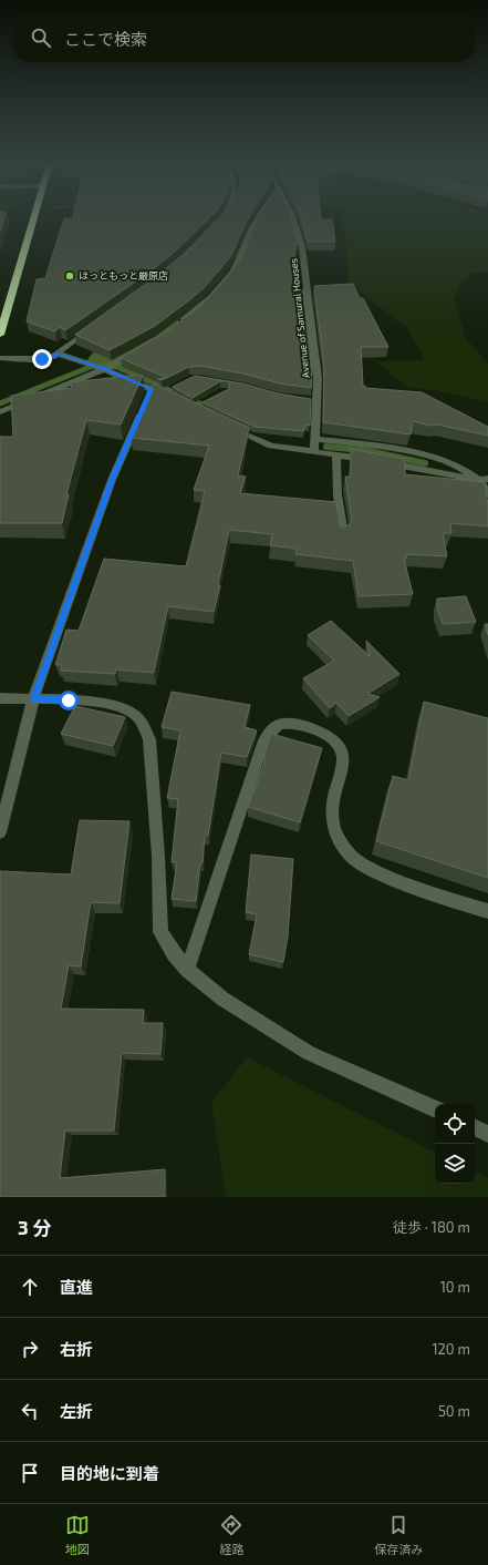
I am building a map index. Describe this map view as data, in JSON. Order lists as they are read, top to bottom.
{
  "streets": {
    "street": ["Avenue of Samurai Houses"]
  },
  "places": ["ほっともっと厳原店"],
  "page": {
    "search": "ここで検索",
    "heading": ["3 分", "徒歩 · 180 m"],
    "list": [
      ["直進", "10 m"],
      ["右折", "120 m"],
      ["左折", "50 m"],
      "目的地に到着"
    ],
    "nav": ["地図", "経路", "保存済み"]
  }
}
